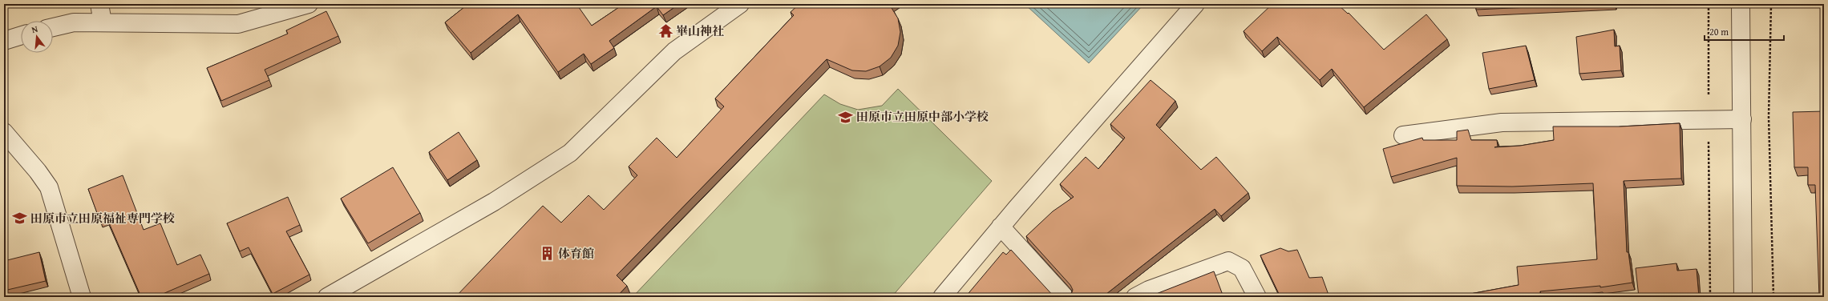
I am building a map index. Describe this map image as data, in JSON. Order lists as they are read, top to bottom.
{
  "places": {
    "temple": ["崋山神社"],
    "school or university": ["田原市立田原中部小学校", "田原市立田原福祉専門学校"],
    "building": ["体育館"]
  },
  "scale_bar": "20 m",
  "north": "top"
}
